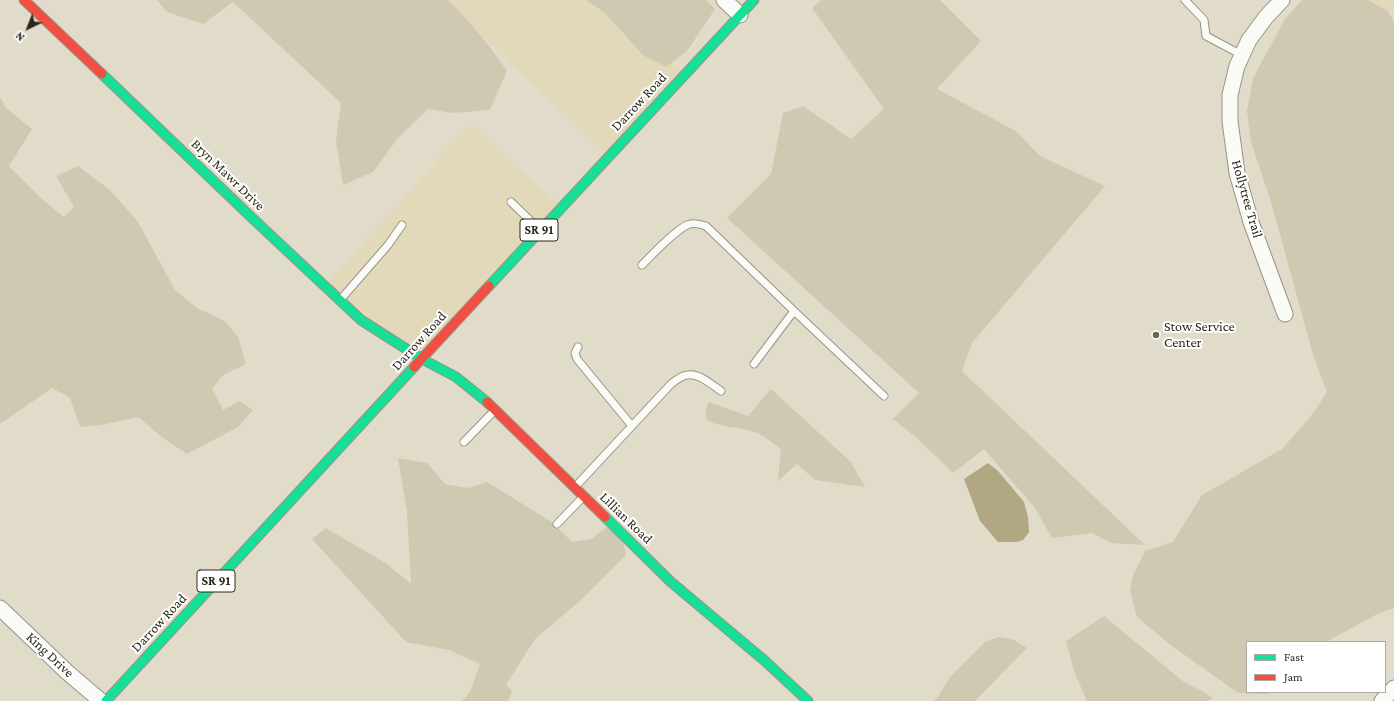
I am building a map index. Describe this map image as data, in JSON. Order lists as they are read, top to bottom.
{
  "streets": {
    "street": [
      "Darrow Road",
      "Bryn Mawr Drive",
      "Hollytree Trail",
      "SR 91",
      "Lillian Road",
      "King Drive"
    ]
  },
  "crossings": [
    ["Darrow Road", "Bryn Mawr Drive"],
    ["Darrow Road", "Lillian Road"],
    ["Bryn Mawr Drive", "Lillian Road"]
  ],
  "places": ["Stow Service Center"],
  "legend": ["Fast", "Jam"],
  "north": "bottom left"
}
